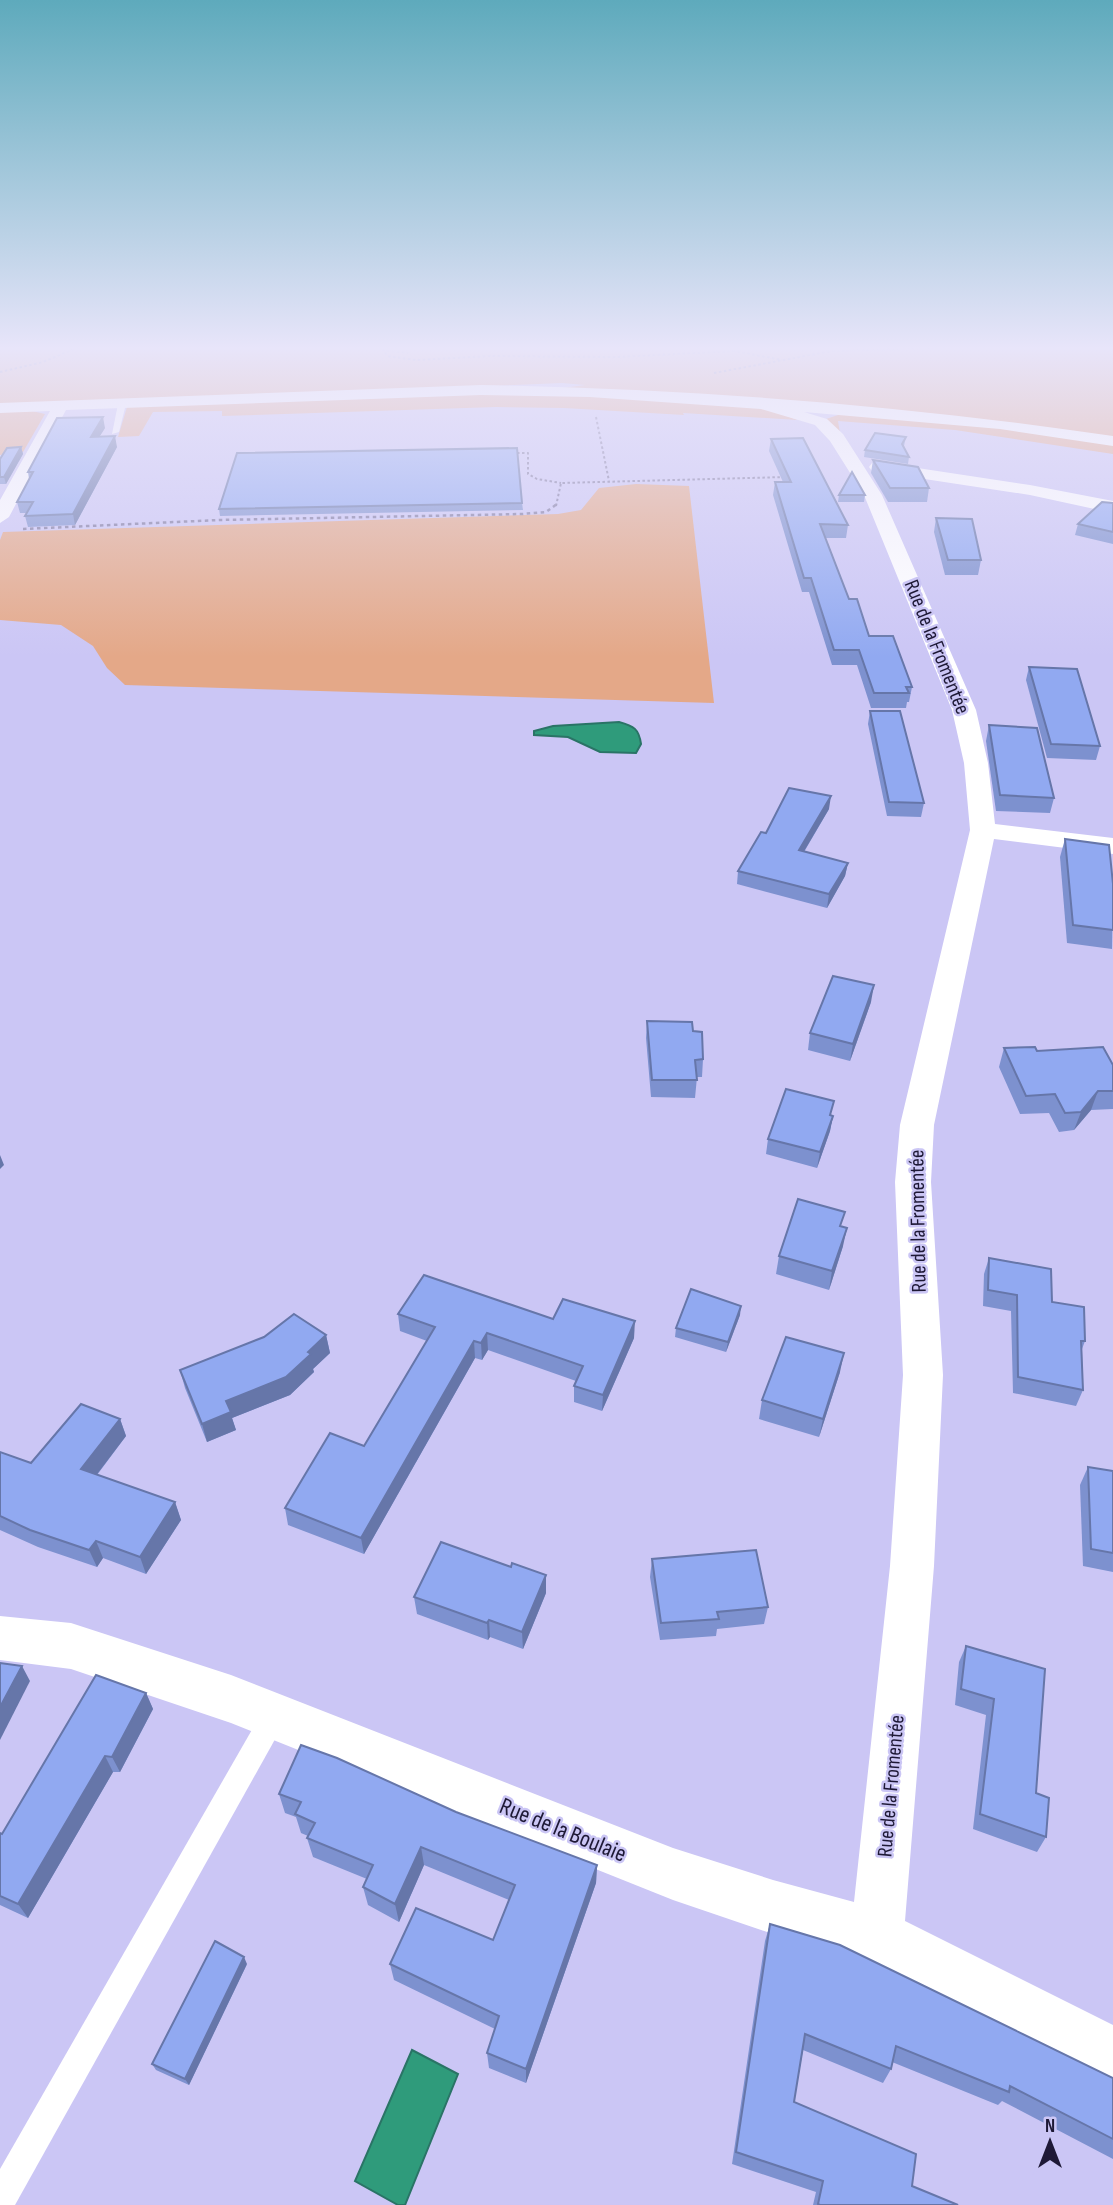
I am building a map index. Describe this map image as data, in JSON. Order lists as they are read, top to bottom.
{
  "streets": {
    "street": ["Rue de la Fromentée", "Rue de la Boulaie"]
  },
  "crossings": [
    ["Rue de la Fromentée", "Rue de la Boulaie"]
  ],
  "north": "top"
}
